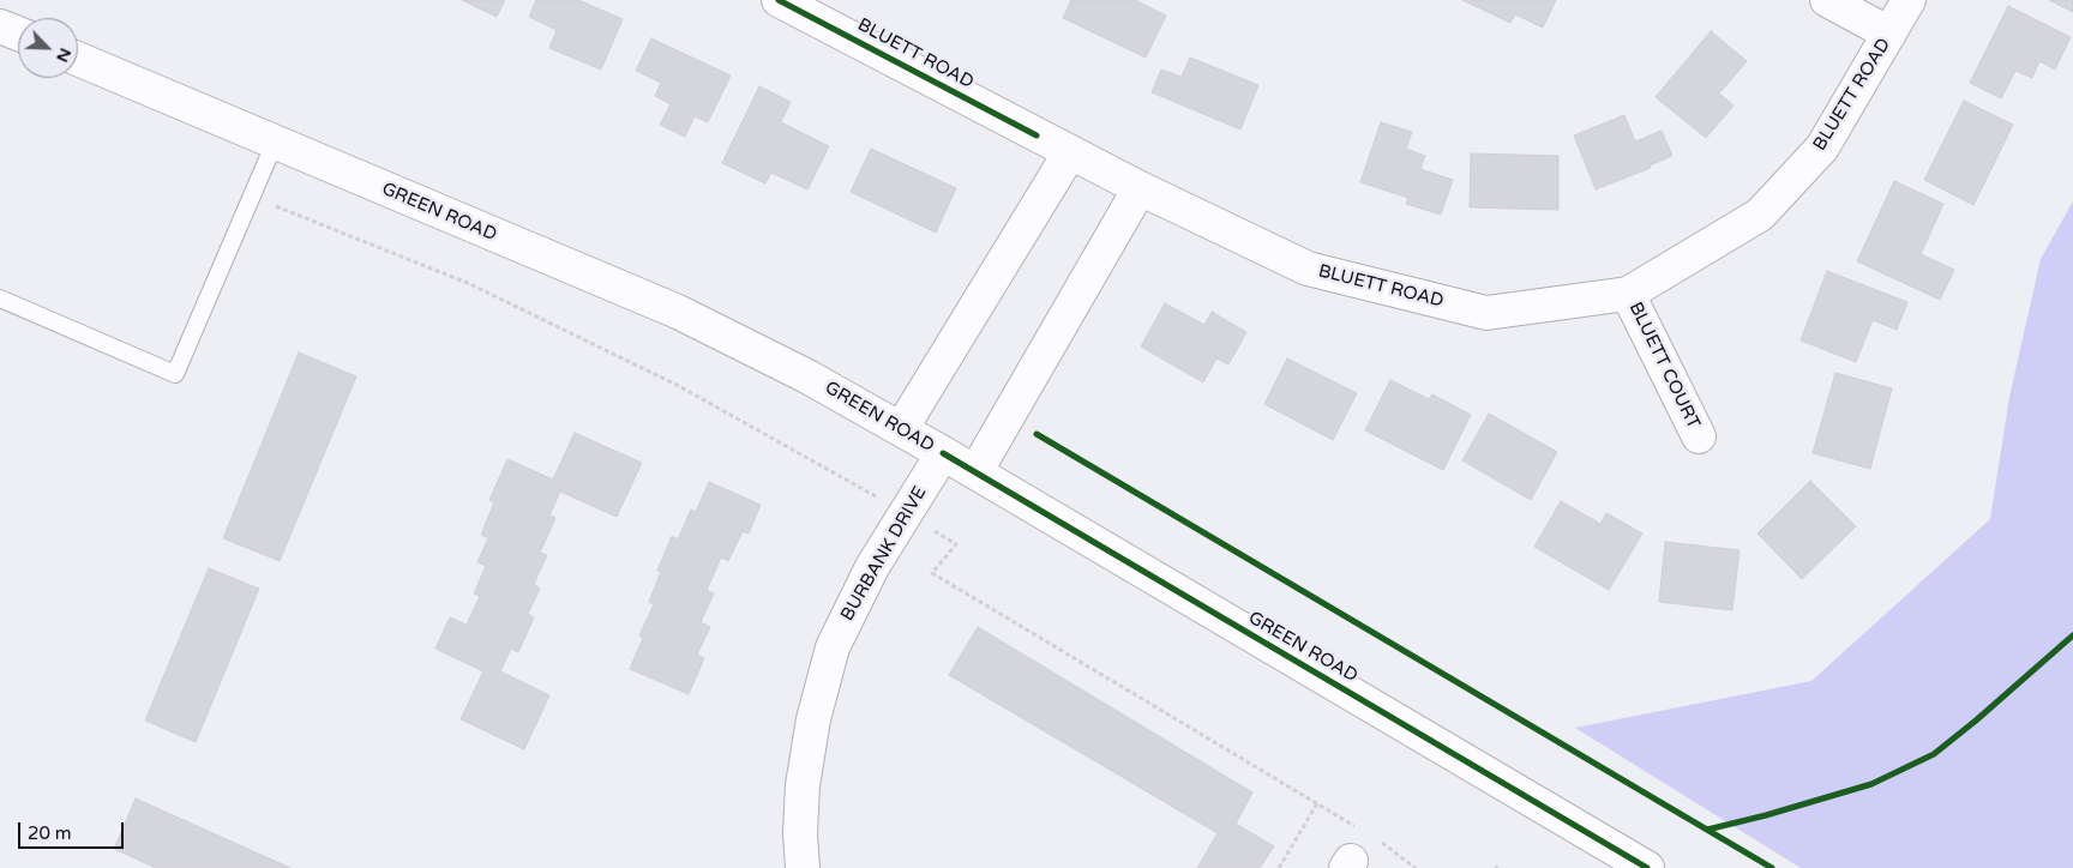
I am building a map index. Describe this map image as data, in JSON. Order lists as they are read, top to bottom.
{
  "streets": {
    "street": [
      "BLUETT ROAD",
      "GREEN ROAD",
      "BLUETT COURT",
      "BURBANK DRIVE"
    ]
  },
  "crossings": [
    ["BLUETT ROAD", "BLUETT COURT"],
    ["GREEN ROAD", "BURBANK DRIVE"]
  ],
  "scale_bar": "20 m",
  "north": "bottom right"
}
